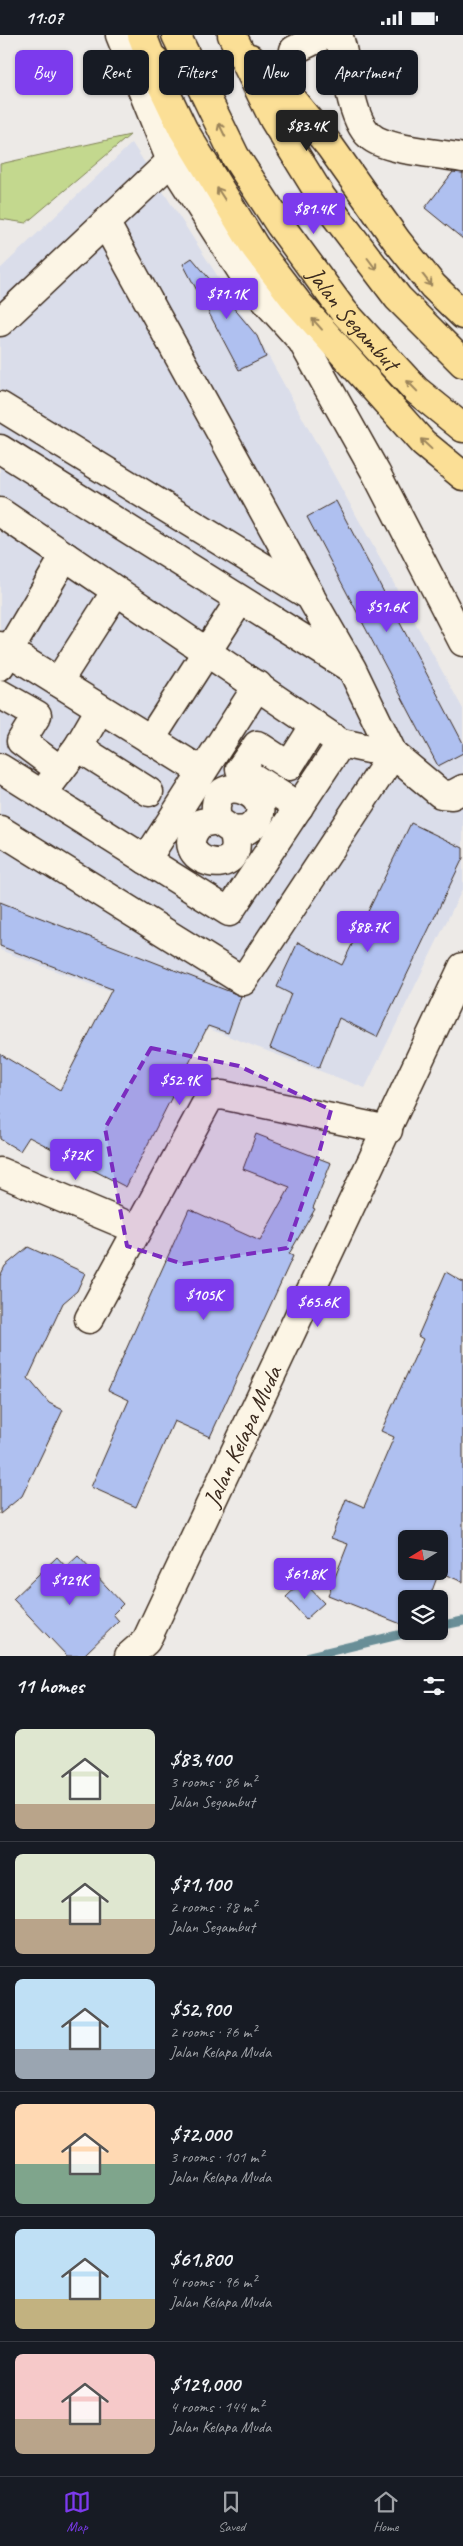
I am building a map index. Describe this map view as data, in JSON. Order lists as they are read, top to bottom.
{
  "streets": {
    "main road": ["Jalan Segambut"],
    "street": ["Jalan Kelapa Muda"]
  },
  "north": "left",
  "page": {
    "status": "11:07",
    "chip": [
      "Buy",
      "Rent",
      "Filters",
      "New",
      "Apartment"
    ],
    "price": [
      "$83.4K",
      "$81.4K",
      "$71.1K",
      "$51.6K",
      "$88.7K",
      "$52.9K",
      "$72K",
      "$105K",
      "$65.6K",
      "$61.8K",
      "$129K"
    ],
    "heading": "11 homes",
    "list": [
      {
        "name": "$83,400",
        "note": "3 rooms · 86 m² · Jalan Segambut"
      },
      {
        "name": "$71,100",
        "note": "2 rooms · 78 m² · Jalan Segambut"
      },
      {
        "name": "$52,900",
        "note": "2 rooms · 76 m² · Jalan Kelapa Muda"
      },
      {
        "name": "$72,000",
        "note": "3 rooms · 101 m² · Jalan Kelapa Muda"
      },
      {
        "name": "$61,800",
        "note": "4 rooms · 96 m² · Jalan Kelapa Muda"
      },
      {
        "name": "$129,000",
        "note": "4 rooms · 144 m² · Jalan Kelapa Muda"
      }
    ],
    "tabs": ["Map", "Saved", "Home"]
  }
}
